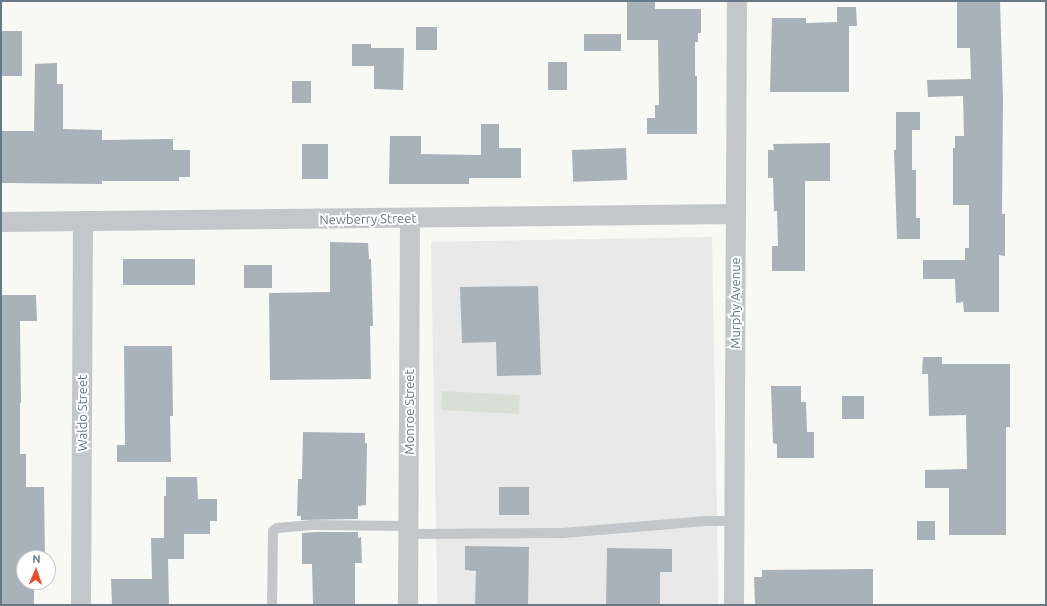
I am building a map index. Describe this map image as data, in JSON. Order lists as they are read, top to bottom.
{
  "streets": {
    "street": [
      "Newberry Street",
      "Murphy Avenue",
      "Monroe Street",
      "Waldo Street"
    ]
  },
  "crossings": [
    ["Newberry Street", "Murphy Avenue"],
    ["Newberry Street", "Monroe Street"],
    ["Newberry Street", "Waldo Street"]
  ],
  "north": "top"
}
